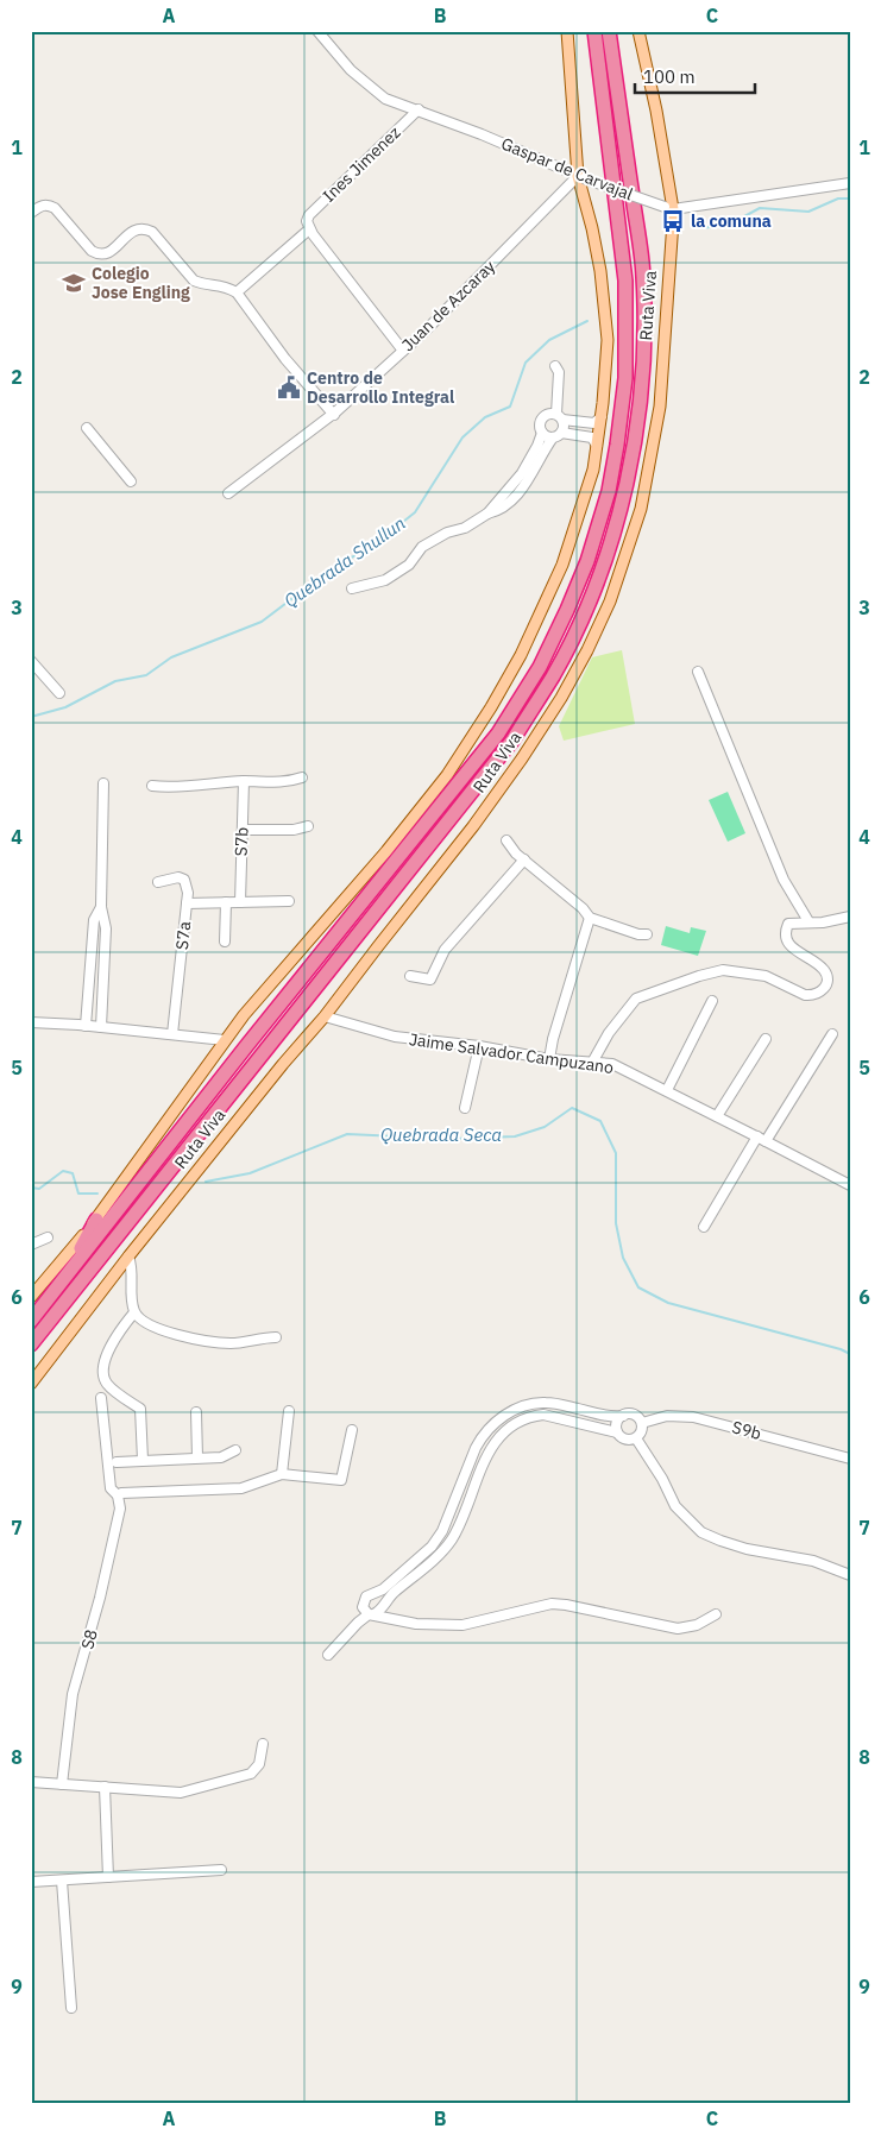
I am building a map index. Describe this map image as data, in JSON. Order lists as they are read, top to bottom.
{
  "streets": {
    "highway": ["Ruta Viva"],
    "street": [
      "Ines Jimenez",
      "Gaspar de Carvajal",
      "Juan de Azcaray",
      "S7b",
      "S7a",
      "Jaime Salvador Campuzano",
      "S9b",
      "S8"
    ]
  },
  "crossings": [
    ["Ines Jimenez", "Gaspar de Carvajal"],
    ["Gaspar de Carvajal", "Juan de Azcaray"],
    ["Gaspar de Carvajal", "Ruta Viva"],
    ["Juan de Azcaray", "Ruta Viva"],
    ["Ruta Viva", "Jaime Salvador Campuzano"],
    ["S7b", "S7a"]
  ],
  "water": ["Quebrada Shullun", "Quebrada Seca"],
  "places": {
    "bus stop": ["la comuna"],
    "school or university": ["Colegio Jose Engling"],
    "public building": ["Centro de Desarrollo Integral"]
  },
  "scale_bar": "100 m",
  "grid": {
    "columns": ["A", "B", "C"],
    "rows": [
      "1",
      "2",
      "3",
      "4",
      "5",
      "6",
      "7",
      "8",
      "9"
    ]
  }
}
